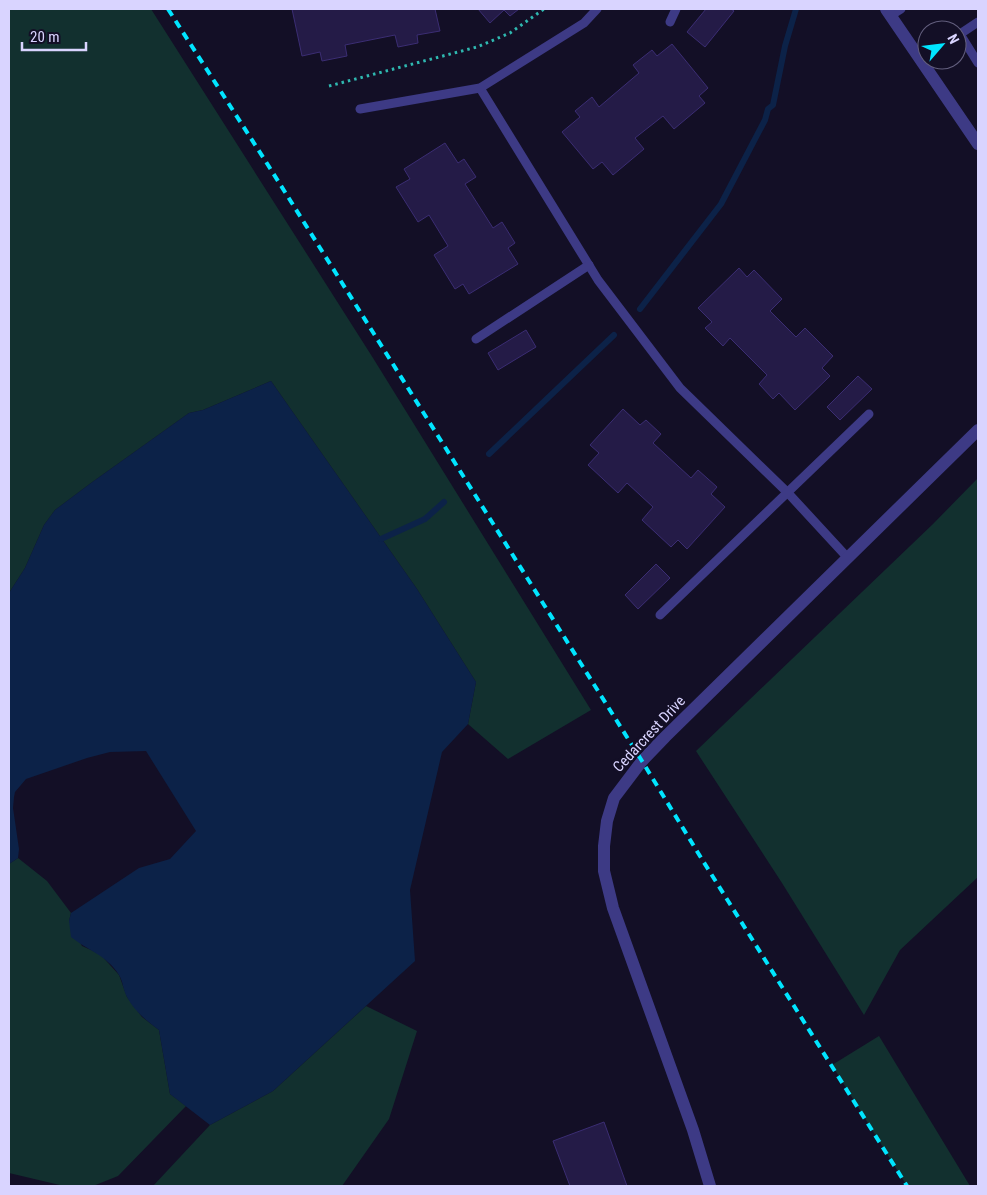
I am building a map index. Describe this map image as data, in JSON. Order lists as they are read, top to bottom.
{
  "streets": {
    "street": ["Cedarcrest Drive"]
  },
  "scale_bar": "20 m",
  "north": "top right"
}
